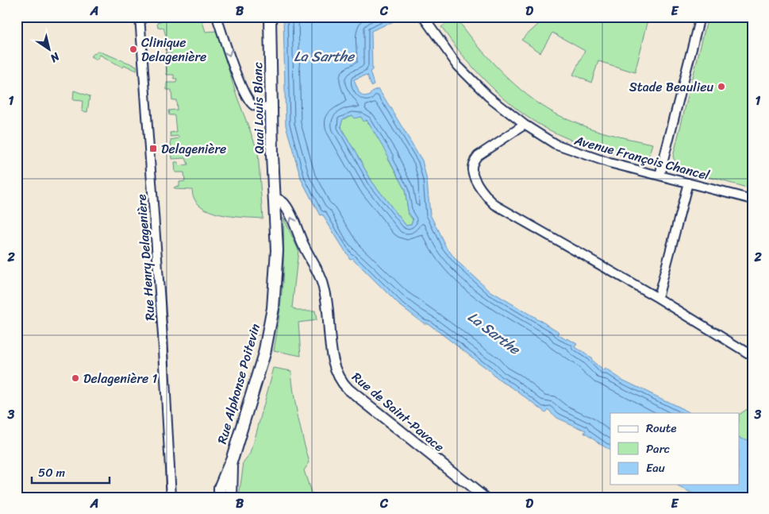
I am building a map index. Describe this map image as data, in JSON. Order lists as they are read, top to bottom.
{
  "streets": {
    "main road": ["Quai Louis Blanc", "Rue Alphonse Poitevin"],
    "street": ["Avenue François Chancel", "Rue Henry Delagenière", "Rue de Saint-Pavace"]
  },
  "crossings": [
    ["Quai Louis Blanc", "Rue Alphonse Poitevin"],
    ["Quai Louis Blanc", "Rue de Saint-Pavace"],
    ["Rue Alphonse Poitevin", "Rue de Saint-Pavace"]
  ],
  "one_way": ["Rue de Saint-Pavace"],
  "water": ["La Sarthe"],
  "places": {
    "other": ["Clinique Delagenière", "Stade Beaulieu", "Delagenière 1"],
    "transit": ["Delagenière"]
  },
  "legend": ["Route", "Parc", "Eau"],
  "scale_bar": "50 m",
  "north": "bottom right",
  "grid": {
    "columns": [
      "A",
      "B",
      "C",
      "D",
      "E"
    ],
    "rows": ["1", "2", "3"]
  }
}
